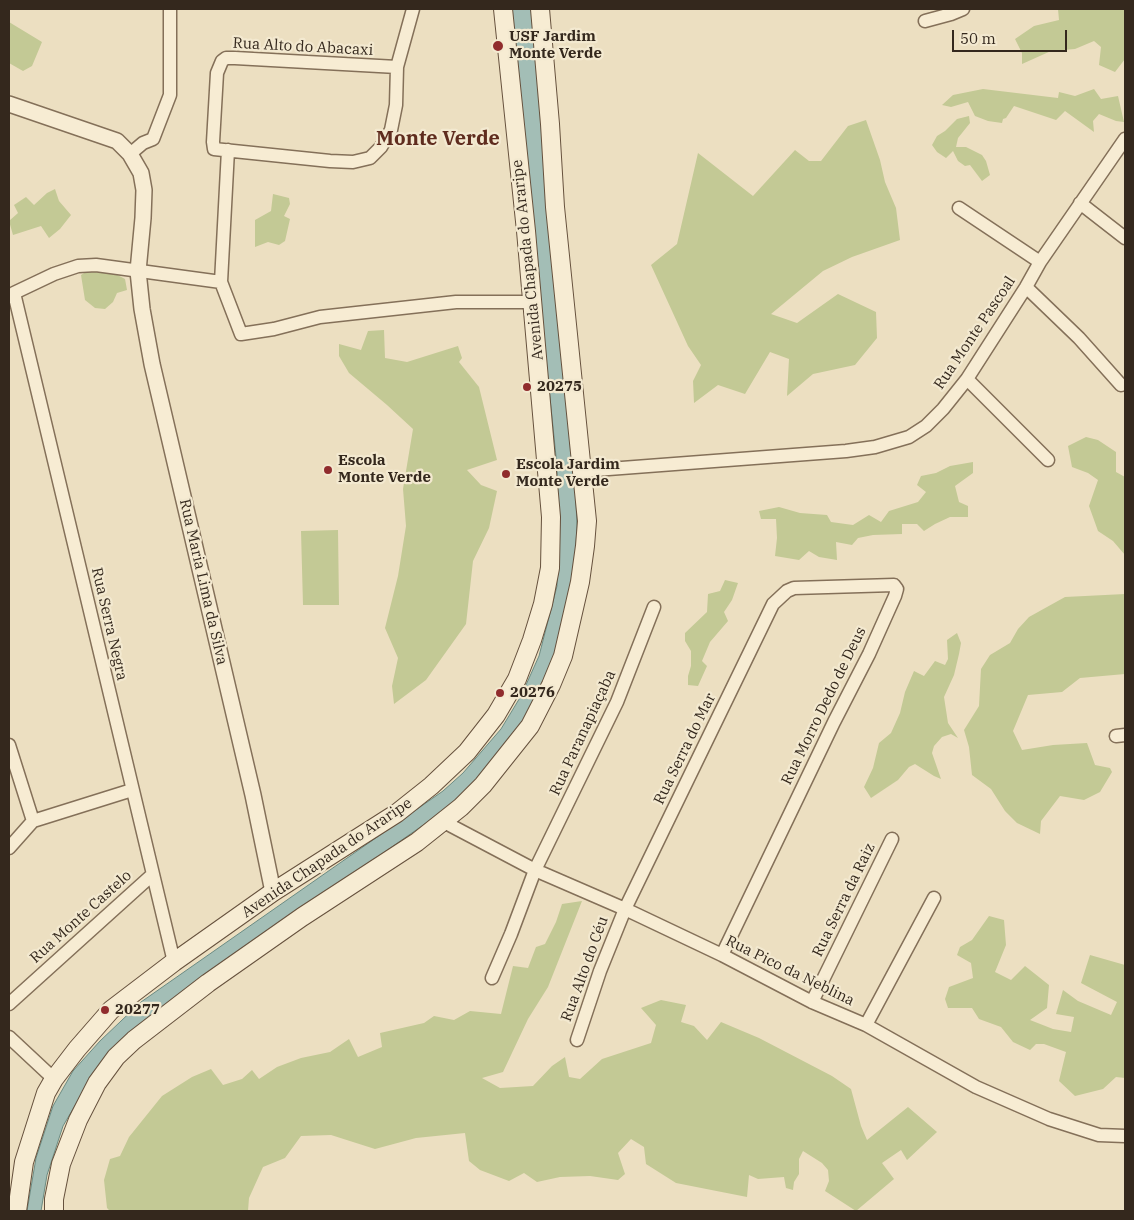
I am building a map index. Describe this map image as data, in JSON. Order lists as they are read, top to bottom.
{
  "streets": {
    "main road": ["Avenida Chapada do Araripe"],
    "street": [
      "Rua Alto do Abacaxi",
      "Rua Monte Pascoal",
      "Rua Maria Lima da Silva",
      "Rua Serra Negra",
      "Rua Morro Dedo de Deus",
      "Rua Paranapiaçaba",
      "Rua Serra do Mar",
      "Rua Serra da Raiz",
      "Rua Monte Castelo",
      "Rua Alto do Céu",
      "Rua Pico da Neblina"
    ]
  },
  "crossings": [
    ["Avenida Chapada do Araripe", "Rua Maria Lima da Silva"],
    ["Avenida Chapada do Araripe", "Rua Serra Negra"],
    ["Rua Serra Negra", "Rua Monte Castelo"],
    ["Rua Morro Dedo de Deus", "Rua Serra do Mar"],
    ["Rua Morro Dedo de Deus", "Rua Pico da Neblina"],
    ["Rua Paranapiaçaba", "Rua Pico da Neblina"],
    ["Rua Serra do Mar", "Rua Alto do Céu"],
    ["Rua Serra do Mar", "Rua Pico da Neblina"],
    ["Rua Serra da Raiz", "Rua Pico da Neblina"],
    ["Rua Alto do Céu", "Rua Pico da Neblina"]
  ],
  "districts": ["Monte Verde"],
  "places": [
    "USF Jardim Monte Verde",
    "20275",
    "Escola Monte Verde",
    "Escola Jardim Monte Verde",
    "20276",
    "20277"
  ],
  "scale_bar": "50 m"
}
